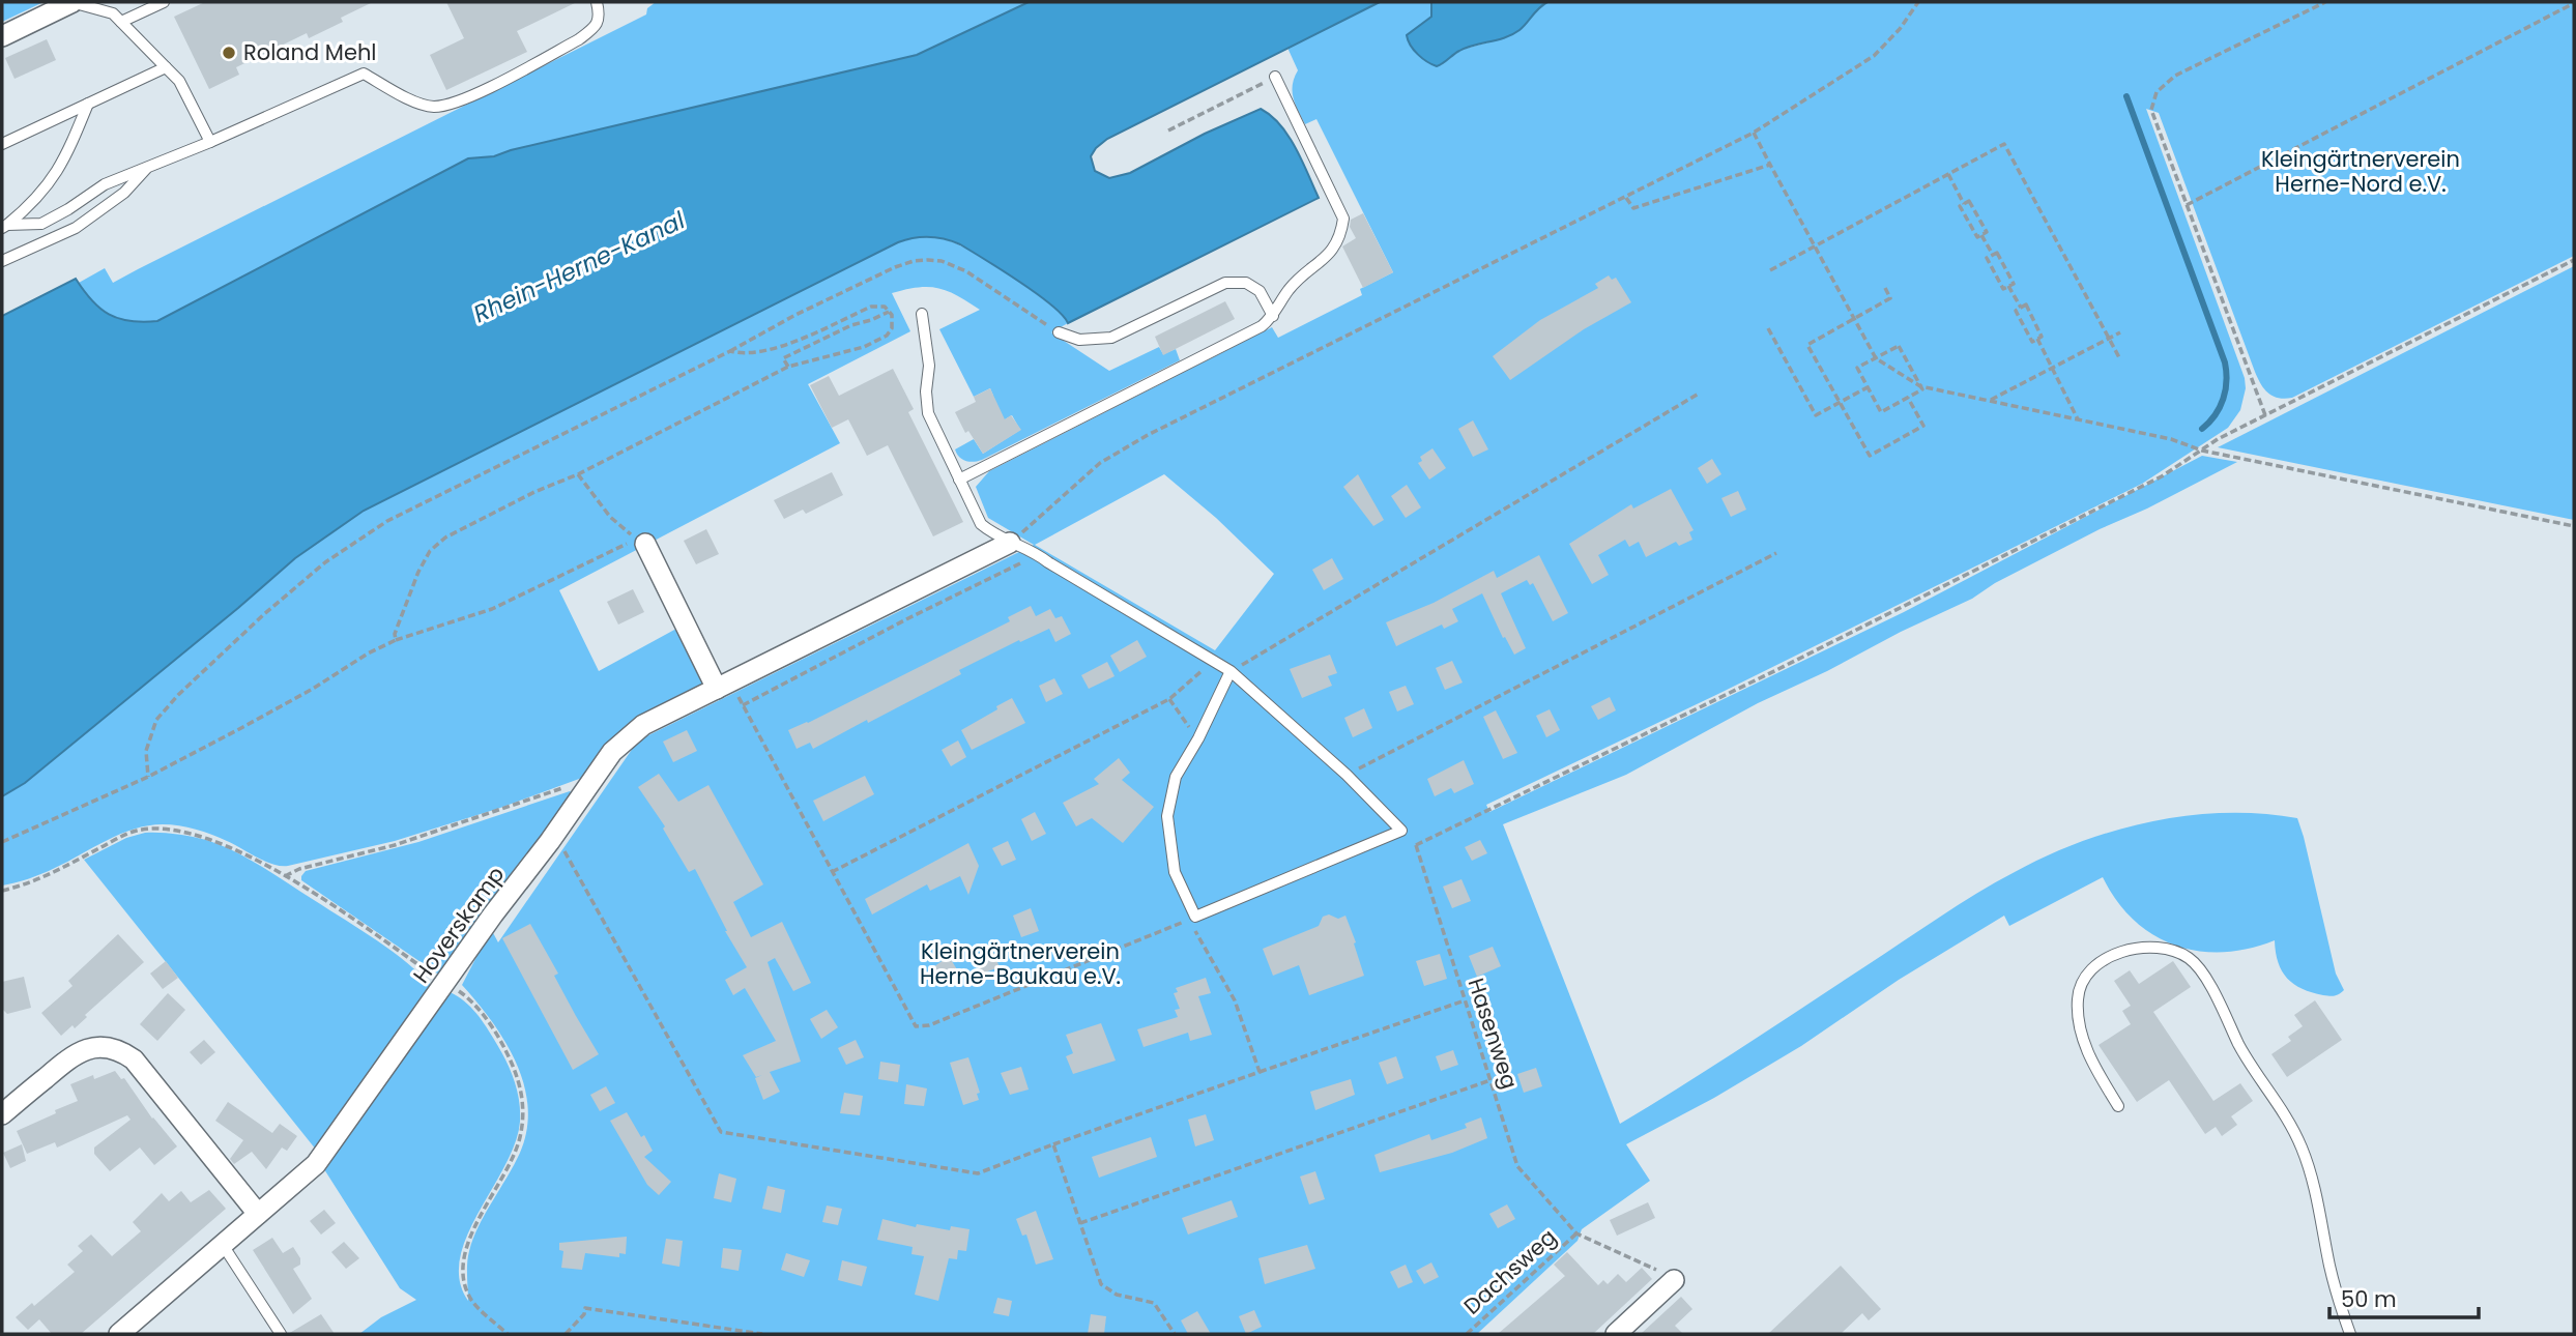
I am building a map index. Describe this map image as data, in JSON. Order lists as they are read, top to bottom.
{
  "streets": {
    "street": ["Hoverskamp"],
    "path": ["Hasenweg", "Dachsweg"]
  },
  "crossings": [
    ["Hasenweg", "Dachsweg"]
  ],
  "water": ["Rhein-Herne-Kanal"],
  "parks": ["Kleingärtnerverein Herne-Nord e.V.", "Kleingärtnerverein Herne-Baukau e.V."],
  "places": ["Roland Mehl"],
  "scale_bar": "50 m"
}
